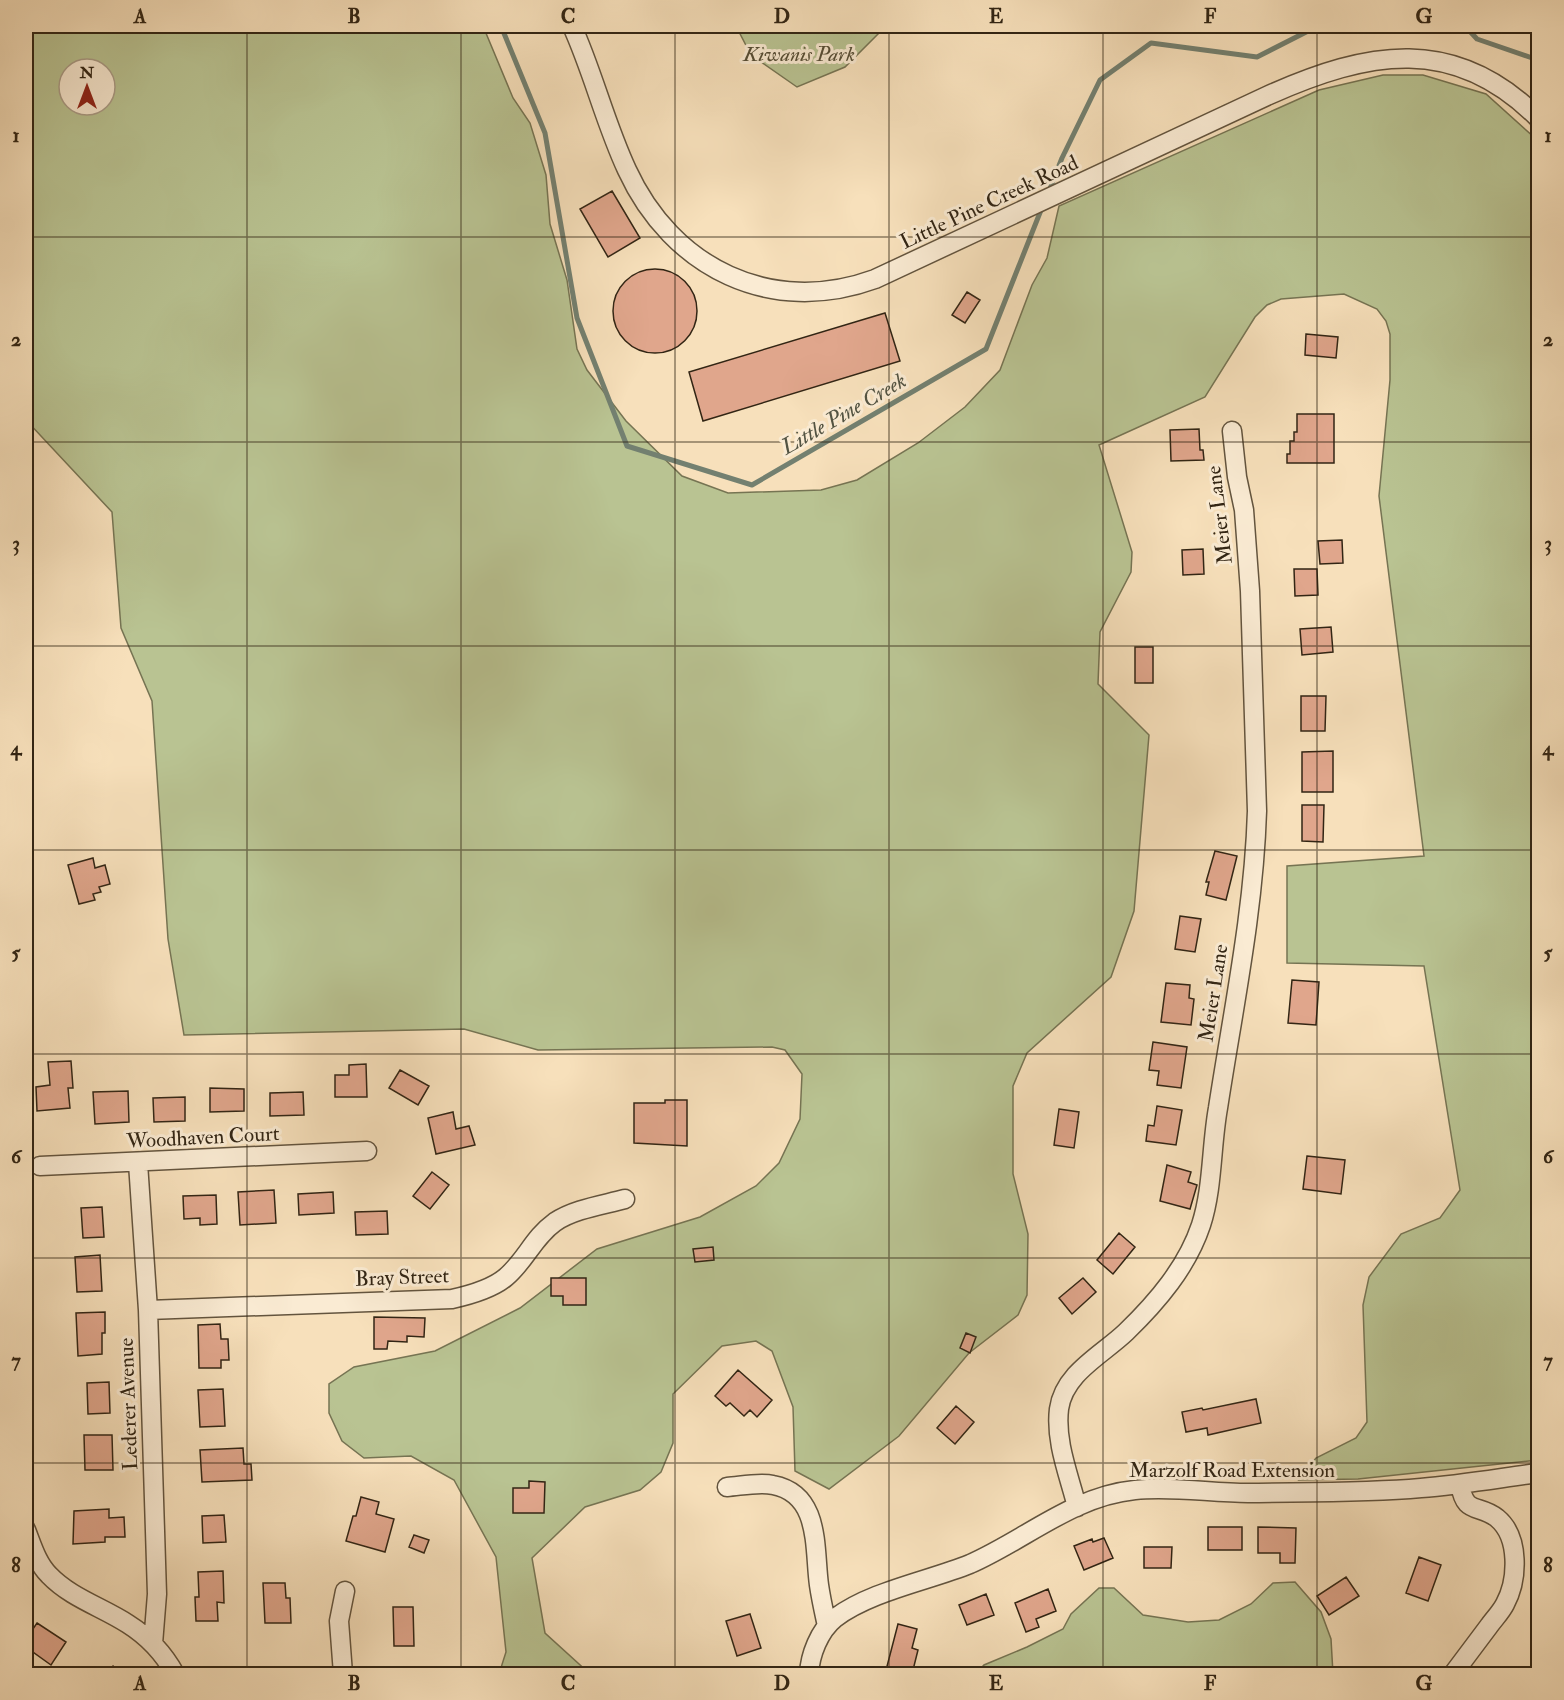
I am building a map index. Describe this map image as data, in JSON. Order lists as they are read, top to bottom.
{
  "streets": {
    "street": [
      "Little Pine Creek Road",
      "Meier Lane",
      "Woodhaven Court",
      "Bray Street",
      "Lederer Avenue",
      "Marzolf Road Extension"
    ]
  },
  "crossings": [
    ["Meier Lane", "Marzolf Road Extension"],
    ["Woodhaven Court", "Lederer Avenue"],
    ["Bray Street", "Lederer Avenue"]
  ],
  "water": ["Little Pine Creek"],
  "parks": ["Kiwanis Park"],
  "north": "top",
  "grid": {
    "columns": [
      "A",
      "B",
      "C",
      "D",
      "E",
      "F",
      "G"
    ],
    "rows": [
      "1",
      "2",
      "3",
      "4",
      "5",
      "6",
      "7",
      "8"
    ]
  }
}
